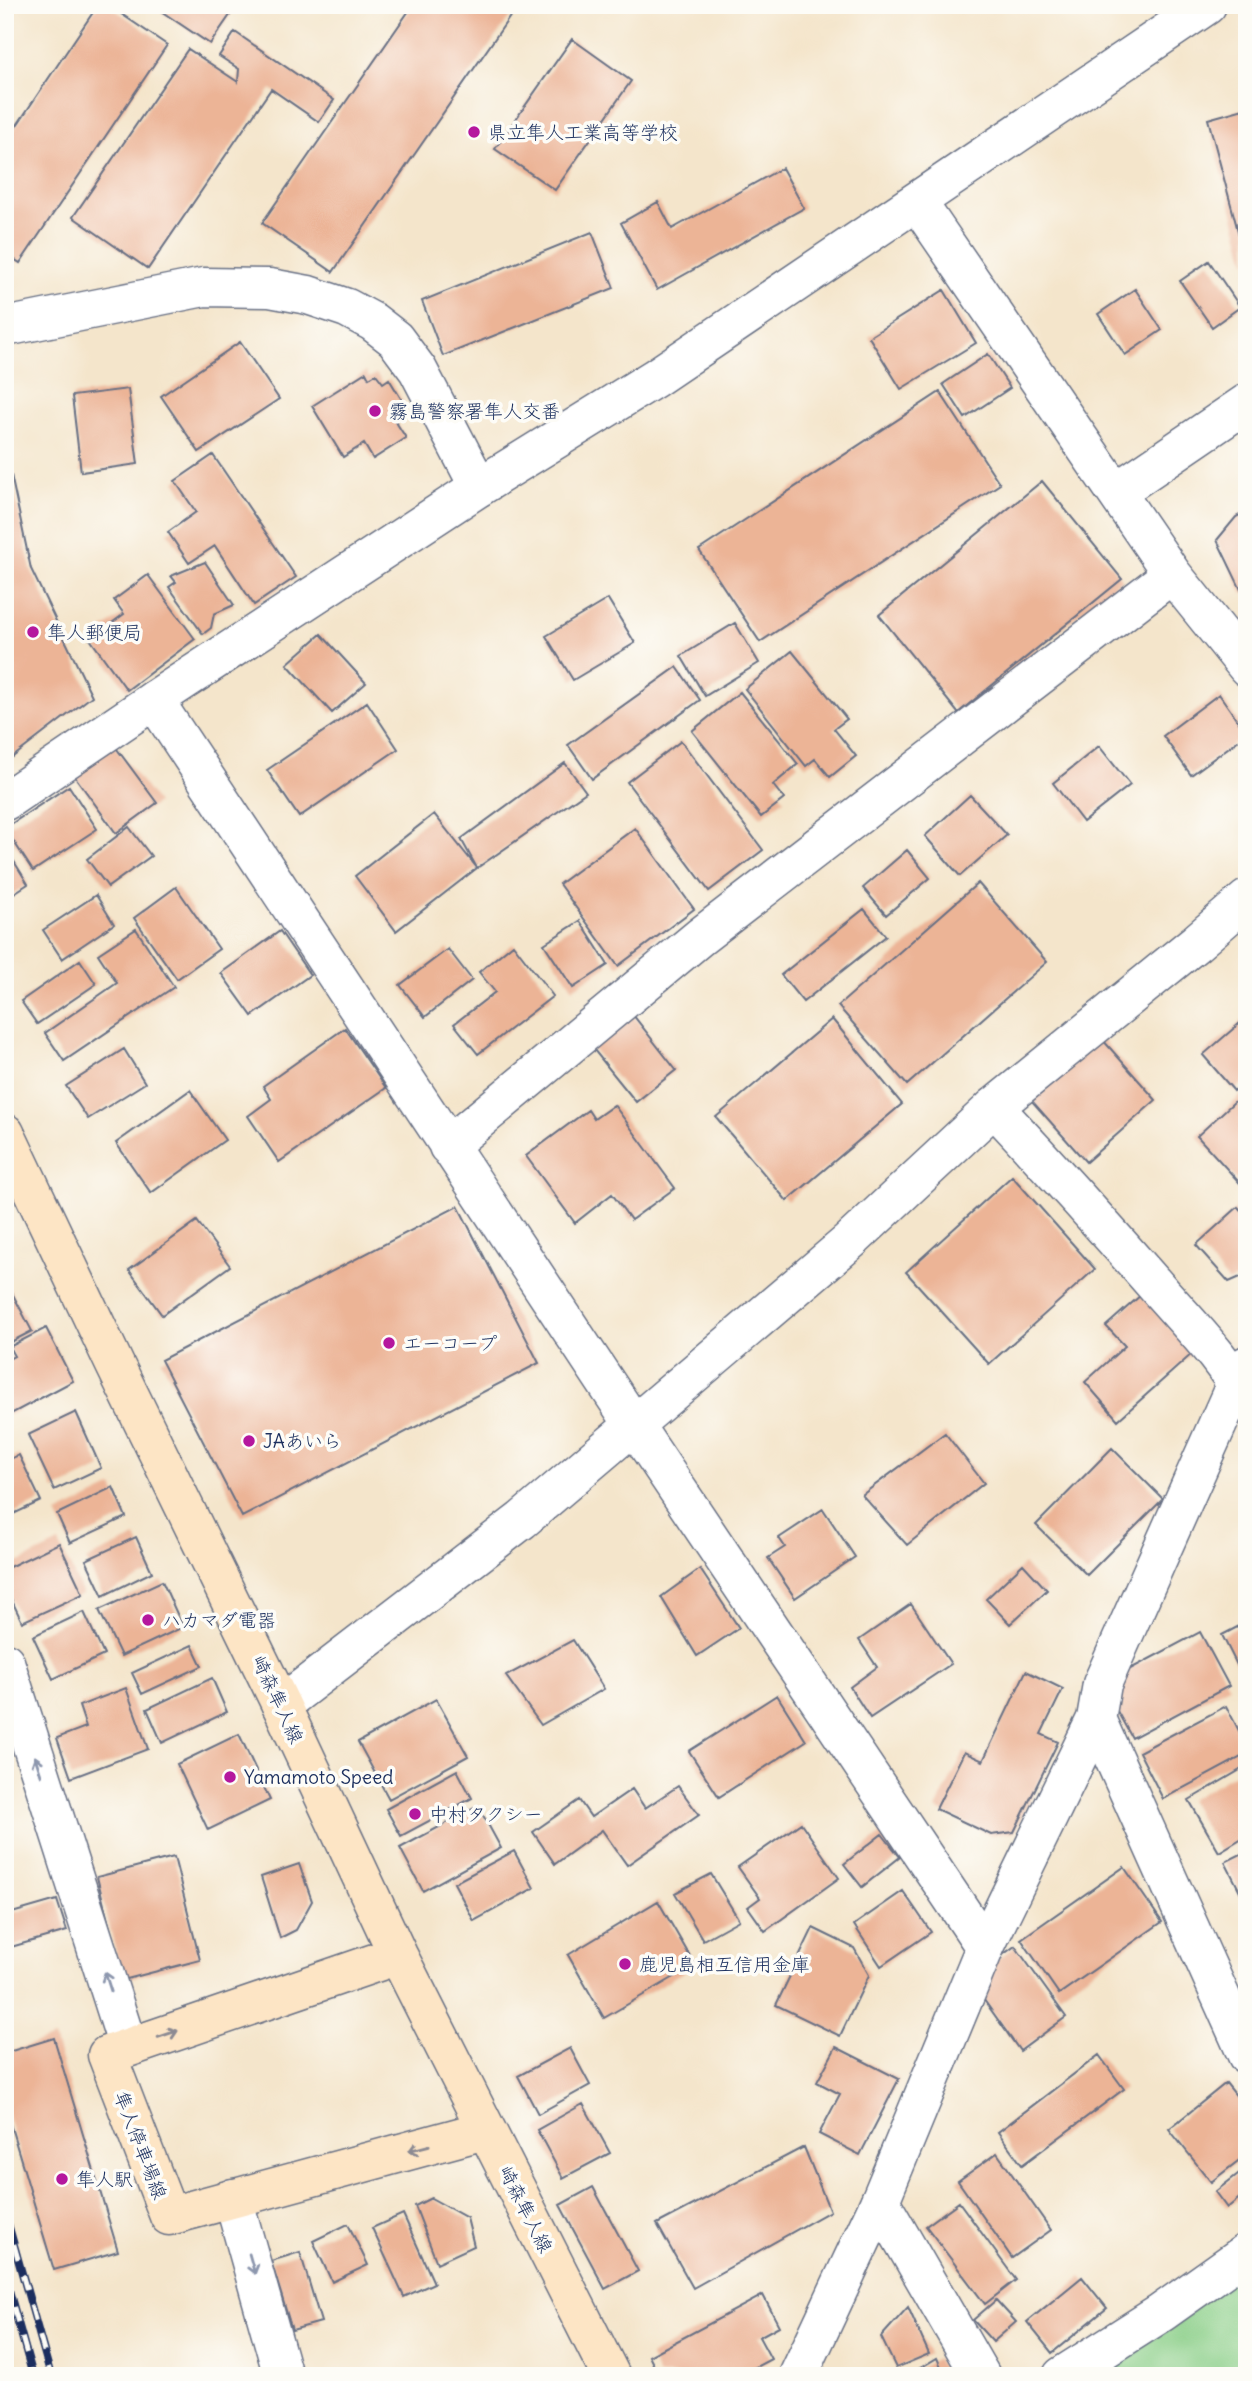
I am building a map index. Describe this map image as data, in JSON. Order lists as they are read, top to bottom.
{
  "streets": {
    "main road": ["崎森隼人線", "隼人停車場線"]
  },
  "crossings": [
    ["崎森隼人線", "隼人停車場線"]
  ],
  "places": [
    "県立隼人工業高等学校",
    "霧島警察署隼人交番",
    "隼人郵便局",
    "エーコープ",
    "JAあいら",
    "ハカマダ電器",
    "Yamamoto Speed",
    "中村タクシー",
    "鹿児島相互信用金庫",
    "隼人駅"
  ]
}
